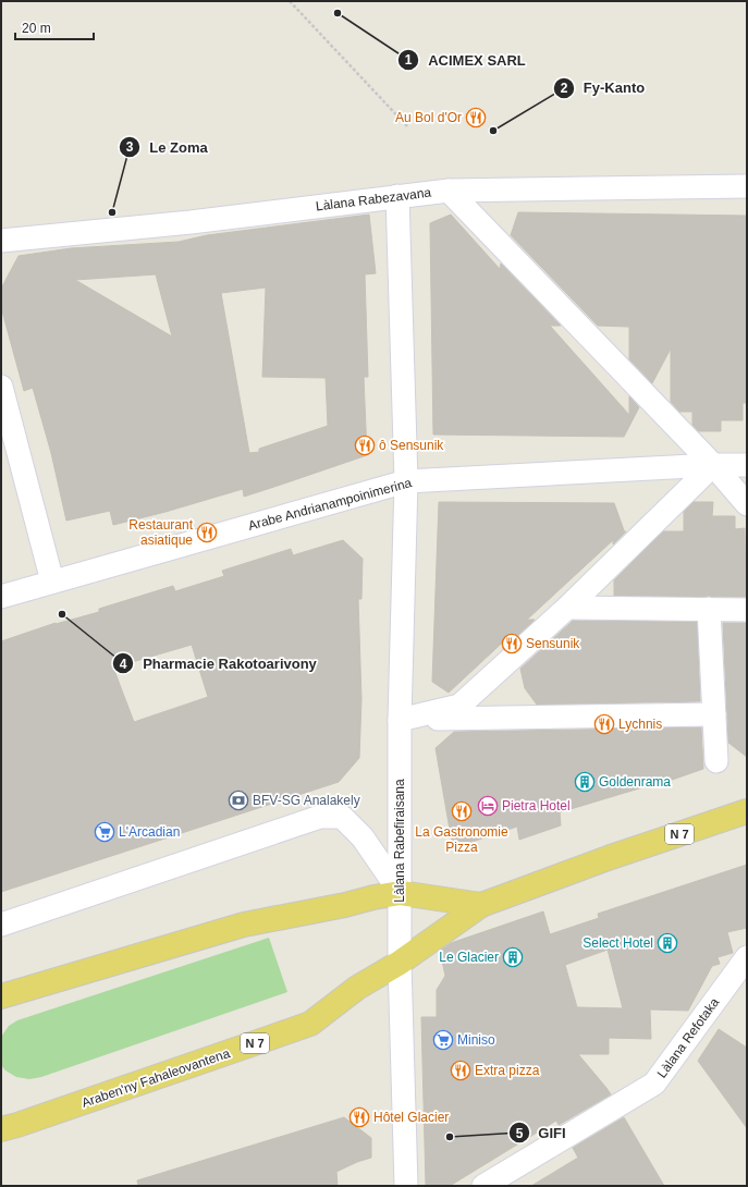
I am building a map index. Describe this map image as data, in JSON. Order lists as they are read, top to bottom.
{
  "streets": {
    "main road": ["N 7", "Araben'ny Fahaleovantena"],
    "street": [
      "Làlana Rabezavana",
      "Arabe Andrianampoinimerina",
      "Làlana Rabefiraisana",
      "Làlana Refotaka"
    ]
  },
  "crossings": [
    ["Làlana Rabezavana", "Làlana Rabefiraisana"],
    ["Arabe Andrianampoinimerina", "Làlana Rabefiraisana"],
    ["Làlana Rabefiraisana", "Araben'ny Fahaleovantena"]
  ],
  "places": {
    "other": [
      "ACIMEX SARL",
      "Fy-Kanto",
      "Le Zoma",
      "Pharmacie Rakotoarivony",
      "GIFI"
    ],
    "restaurant": [
      "Au Bol d'Or",
      "ô Sensunik",
      "Restaurant asiatique",
      "Sensunik",
      "Lychnis",
      "La Gastronomie Pizza",
      "Extra pizza",
      "Hôtel Glacier"
    ],
    "building": ["Goldenrama", "Select Hotel", "Le Glacier"],
    "bank": ["BFV-SG Analakely"],
    "hotel": ["Pietra Hotel"],
    "supermarket": ["L'Arcadian", "Miniso"]
  },
  "scale_bar": "20 m"
}
